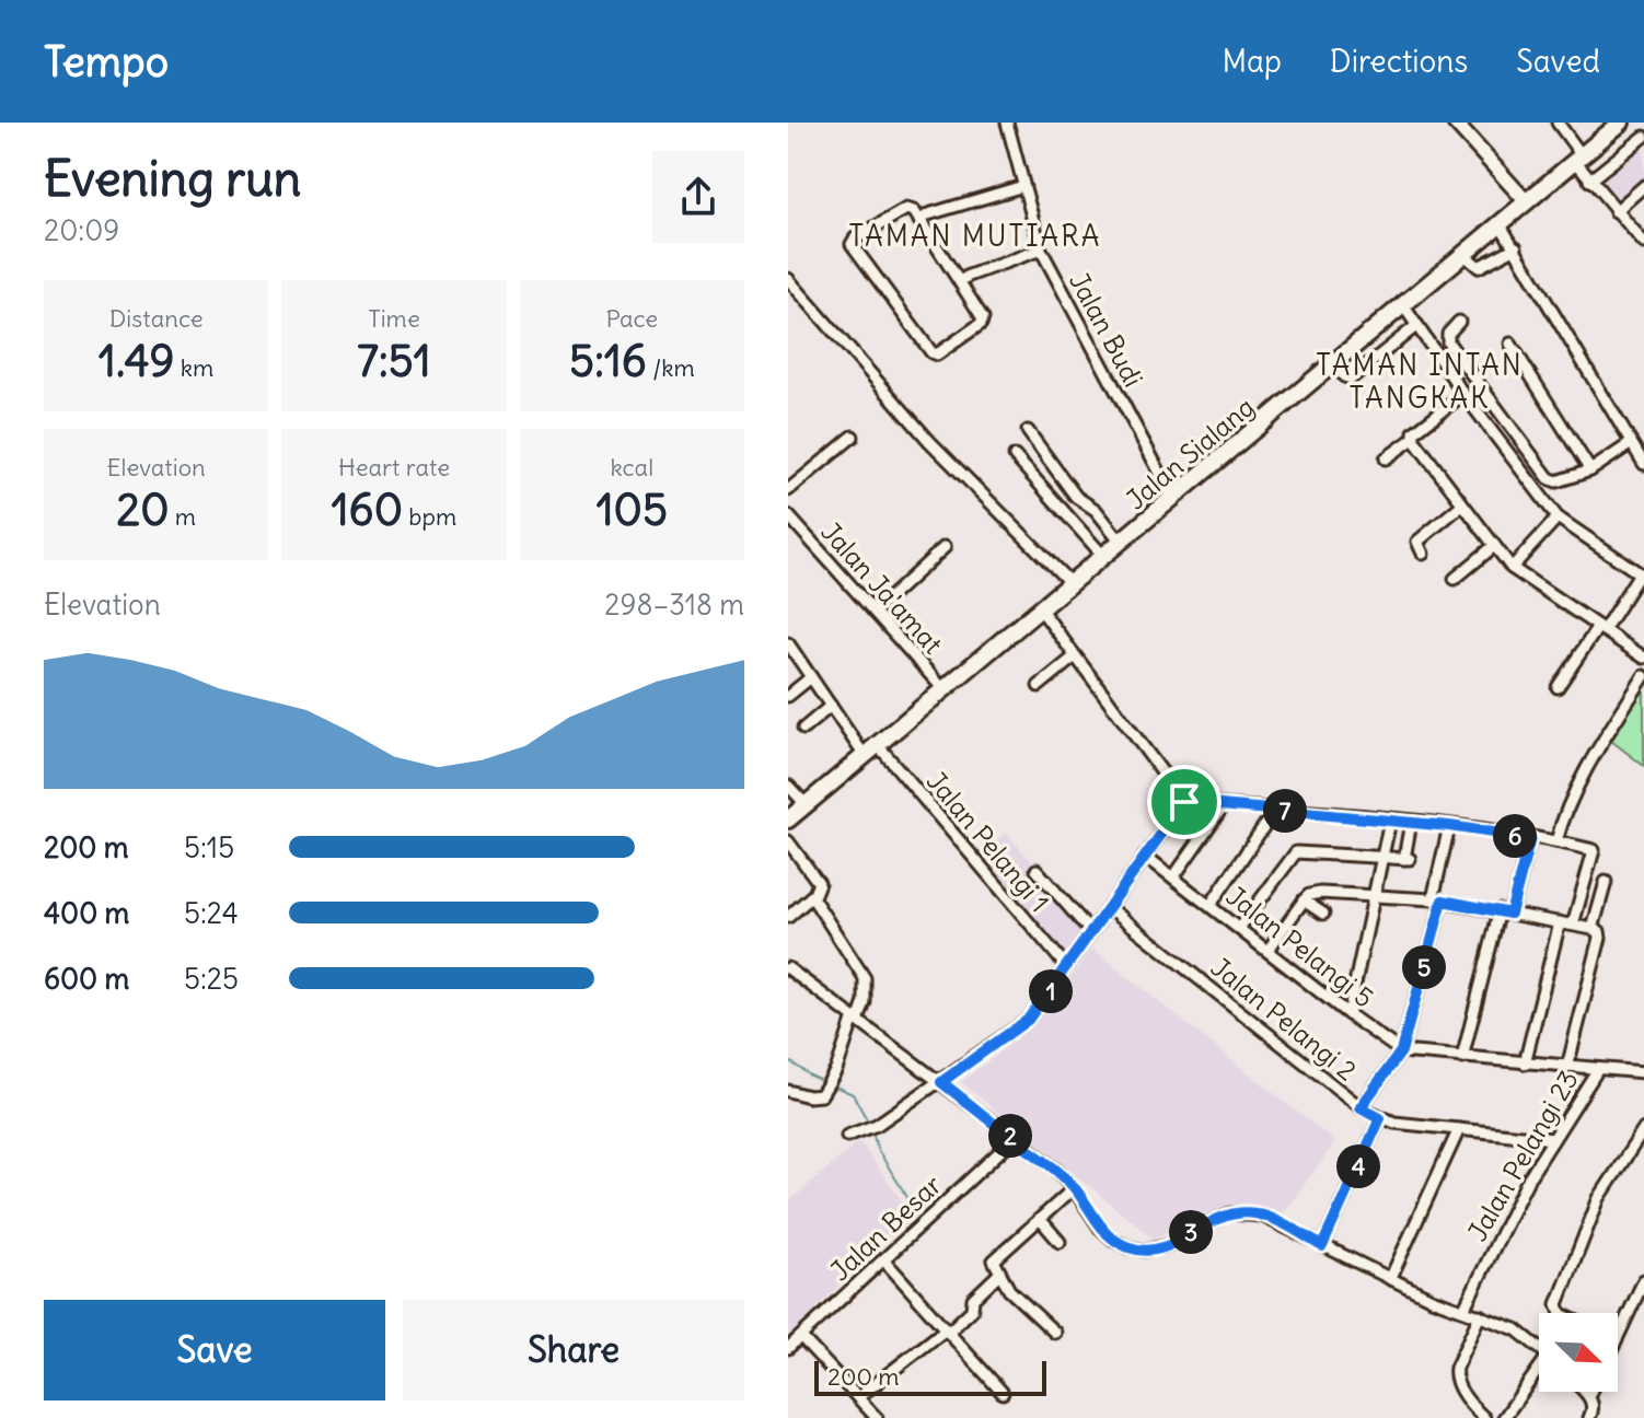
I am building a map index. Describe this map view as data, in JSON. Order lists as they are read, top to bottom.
{
  "streets": {
    "main road": ["Jalan Sialang"],
    "street": [
      "Jalan Budi",
      "Jalan Ja'amat",
      "Jalan Pelangi 1",
      "Jalan Pelangi 5",
      "Jalan Pelangi 2",
      "Jalan Pelangi 23",
      "Jalan Besar"
    ]
  },
  "crossings": [
    ["Jalan Budi", "Jalan Sialang"],
    ["Jalan Sialang", "Jalan Ja'amat"],
    ["Jalan Sialang", "Jalan Pelangi 1"],
    ["Jalan Pelangi 5", "Jalan Pelangi 23"],
    ["Jalan Pelangi 2", "Jalan Pelangi 23"]
  ],
  "districts": ["TAMAN MUTIARA", "TAMAN INTAN TANGKAK"],
  "scale_bar": "200 m",
  "north": "bottom right",
  "page": {
    "header": "Tempo",
    "nav": ["Map", "Directions", "Saved"],
    "heading": ["Evening run", "20:09"],
    "stats": [
      ["Distance", "1.49 km"],
      ["Time", "7:51"],
      ["Pace", "5:16 /km"],
      ["Elevation", "20 m"],
      ["Heart rate", "160 bpm"],
      ["kcal", "105"]
    ],
    "chart": ["Elevation", "298–318 m"],
    "pins": [
      "7",
      "6",
      "5",
      "1",
      "2",
      "4",
      "3"
    ],
    "list": [
      {
        "name": "200 m",
        "note": "5:15"
      },
      {
        "name": "400 m",
        "note": "5:24"
      },
      {
        "name": "600 m",
        "note": "5:25"
      }
    ],
    "buttons": ["Save", "Share"],
    "scale": "200 m"
  }
}
